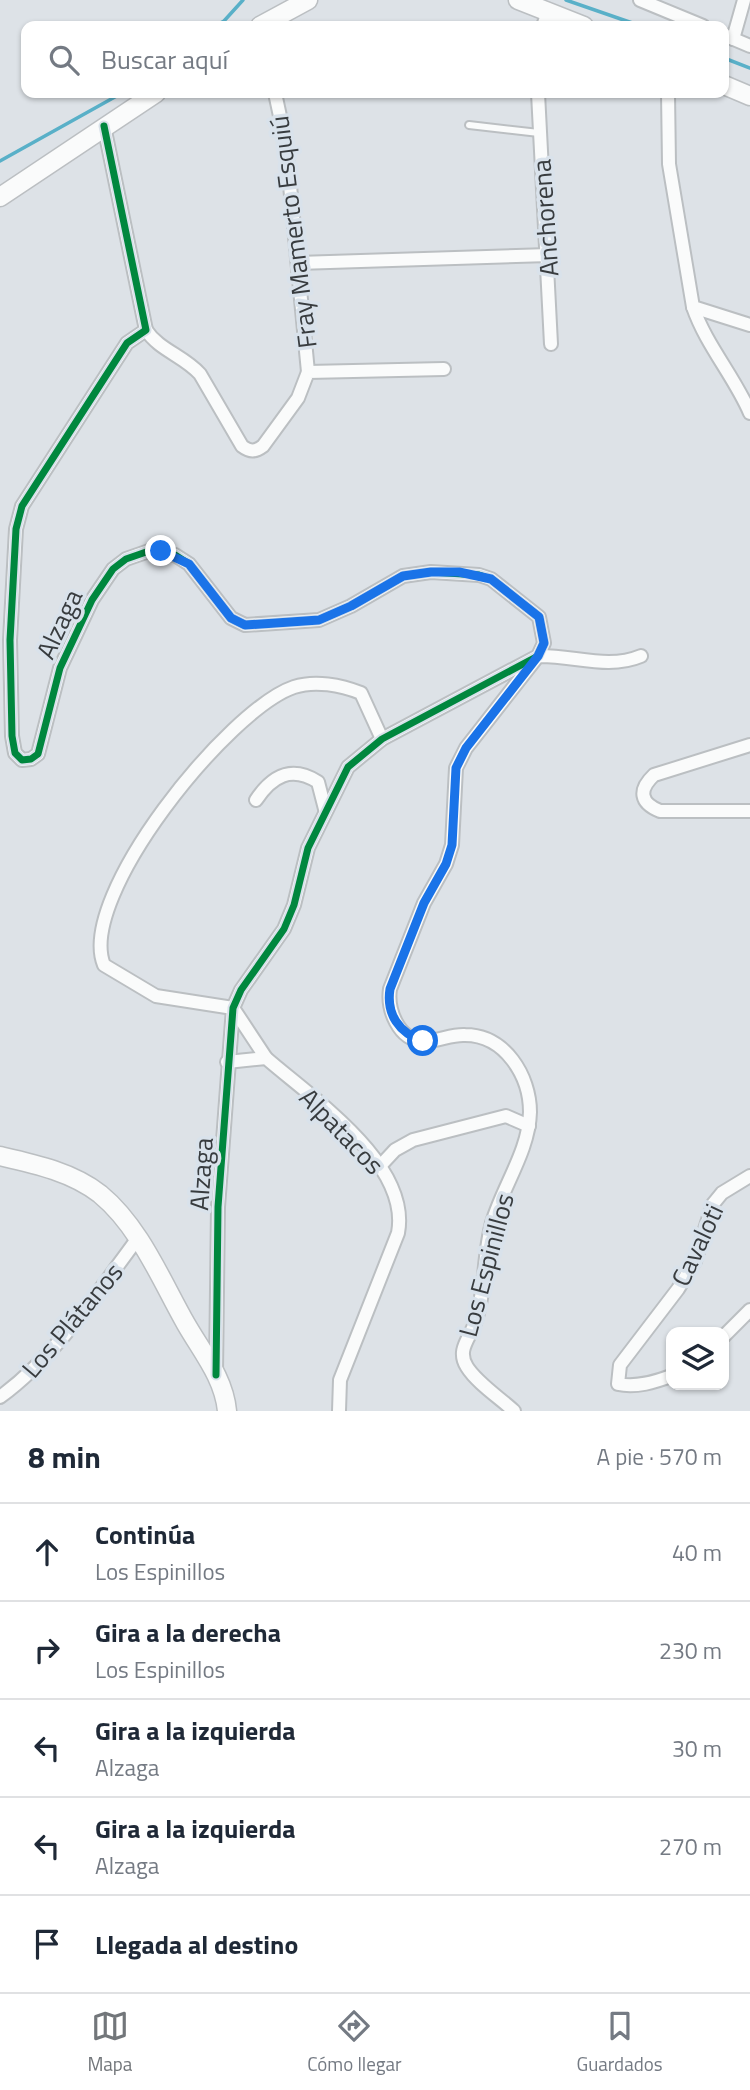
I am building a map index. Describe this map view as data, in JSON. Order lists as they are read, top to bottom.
{
  "streets": {
    "street": [
      "Anchorena",
      "Fray Mamerto Esquiú",
      "Alzaga",
      "Alpatacos",
      "Cavaloti",
      "Los Espinillos",
      "Los Plátanos"
    ]
  },
  "crossings": [
    ["Alzaga", "Alpatacos"],
    ["Alzaga", "Los Espinillos"]
  ],
  "page": {
    "search": "Buscar aquí",
    "heading": ["8 min", "A pie · 570 m"],
    "list": [
      ["Continúa", "Los Espinillos", "40 m"],
      ["Gira a la derecha", "Los Espinillos", "230 m"],
      ["Gira a la izquierda", "Alzaga", "30 m"],
      ["Gira a la izquierda", "Alzaga", "270 m"],
      "Llegada al destino"
    ],
    "nav": ["Mapa", "Cómo llegar", "Guardados"]
  }
}
